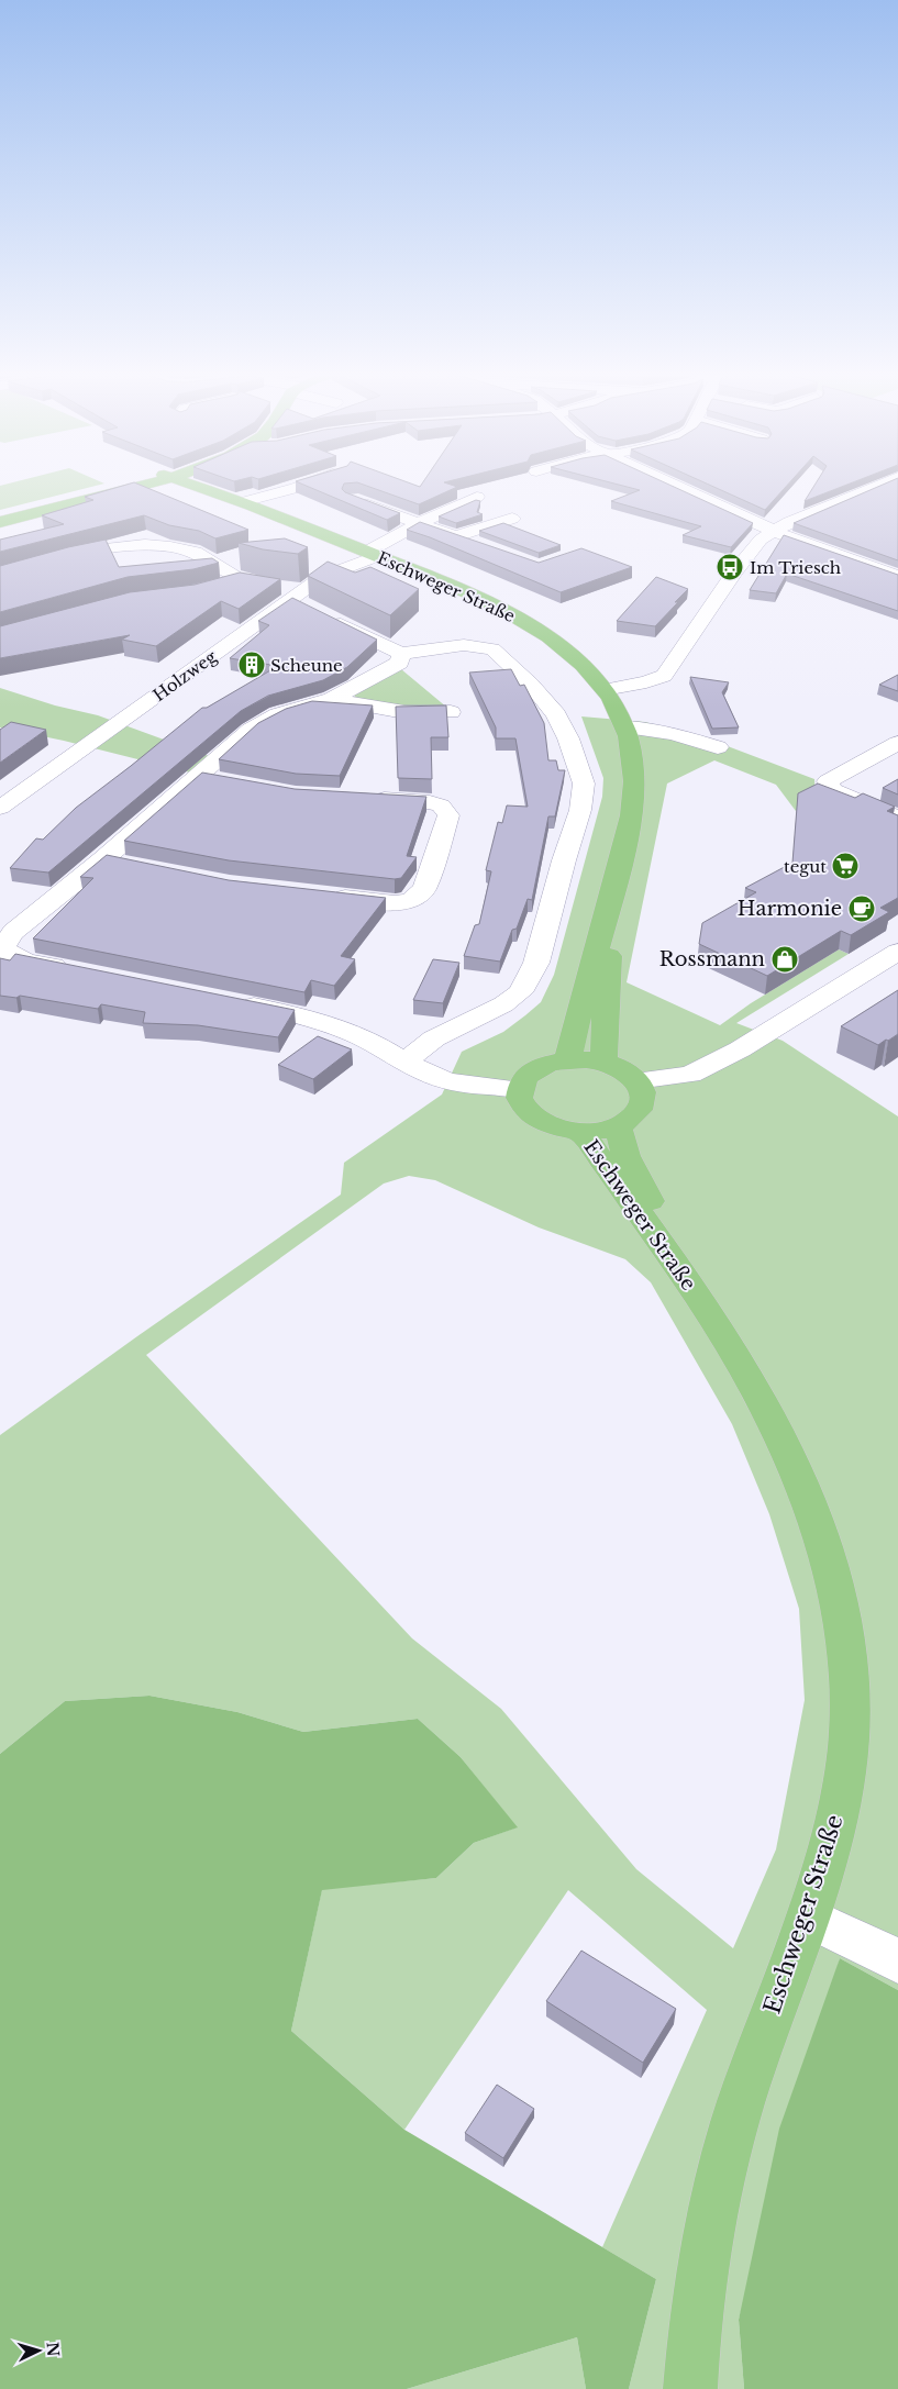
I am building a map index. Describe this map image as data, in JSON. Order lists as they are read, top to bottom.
{
  "streets": {
    "main road": ["Eschweger Straße"],
    "street": ["Holzweg"]
  },
  "crossings": [
    ["Eschweger Straße", "Holzweg"]
  ],
  "places": {
    "bus stop": ["Im Triesch"],
    "building": ["Scheune"],
    "supermarket": ["tegut"],
    "cafe": ["Harmonie"],
    "shop": ["Rossmann"]
  },
  "north": "right"
}
